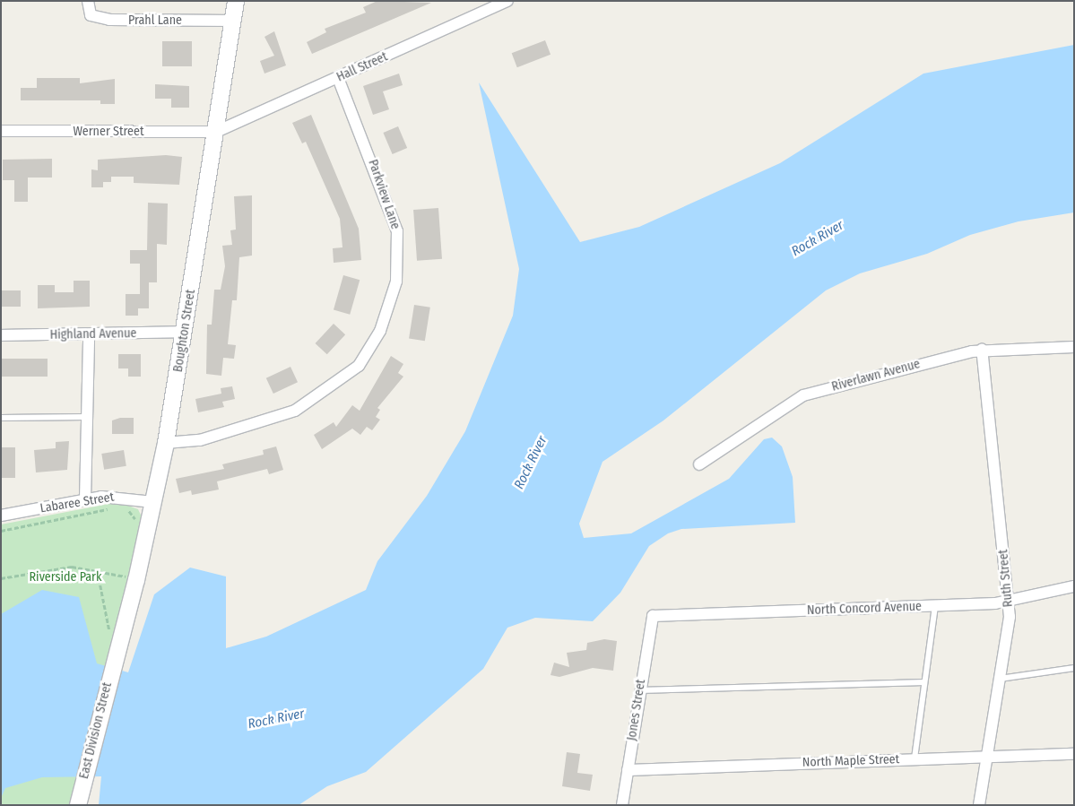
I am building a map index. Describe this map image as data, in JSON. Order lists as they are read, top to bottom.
{
  "streets": {
    "street": [
      "Prahl Lane",
      "Hall Street",
      "Werner Street",
      "Parkview Lane",
      "Boughton Street",
      "Highland Avenue",
      "Riverlawn Avenue",
      "Labaree Street",
      "Ruth Street",
      "North Concord Avenue",
      "Jones Street",
      "East Division Street",
      "North Maple Street"
    ]
  },
  "crossings": [
    ["Prahl Lane", "Boughton Street"],
    ["Hall Street", "Werner Street"],
    ["Hall Street", "Parkview Lane"],
    ["Hall Street", "Boughton Street"],
    ["Werner Street", "Boughton Street"],
    ["Parkview Lane", "Boughton Street"],
    ["Boughton Street", "Highland Avenue"],
    ["Boughton Street", "Labaree Street"],
    ["Boughton Street", "East Division Street"],
    ["Riverlawn Avenue", "Ruth Street"],
    ["Ruth Street", "North Concord Avenue"],
    ["Ruth Street", "North Maple Street"],
    ["North Concord Avenue", "Jones Street"],
    ["Jones Street", "North Maple Street"]
  ],
  "water": ["Rock River"],
  "parks": ["Riverside Park"]
}
